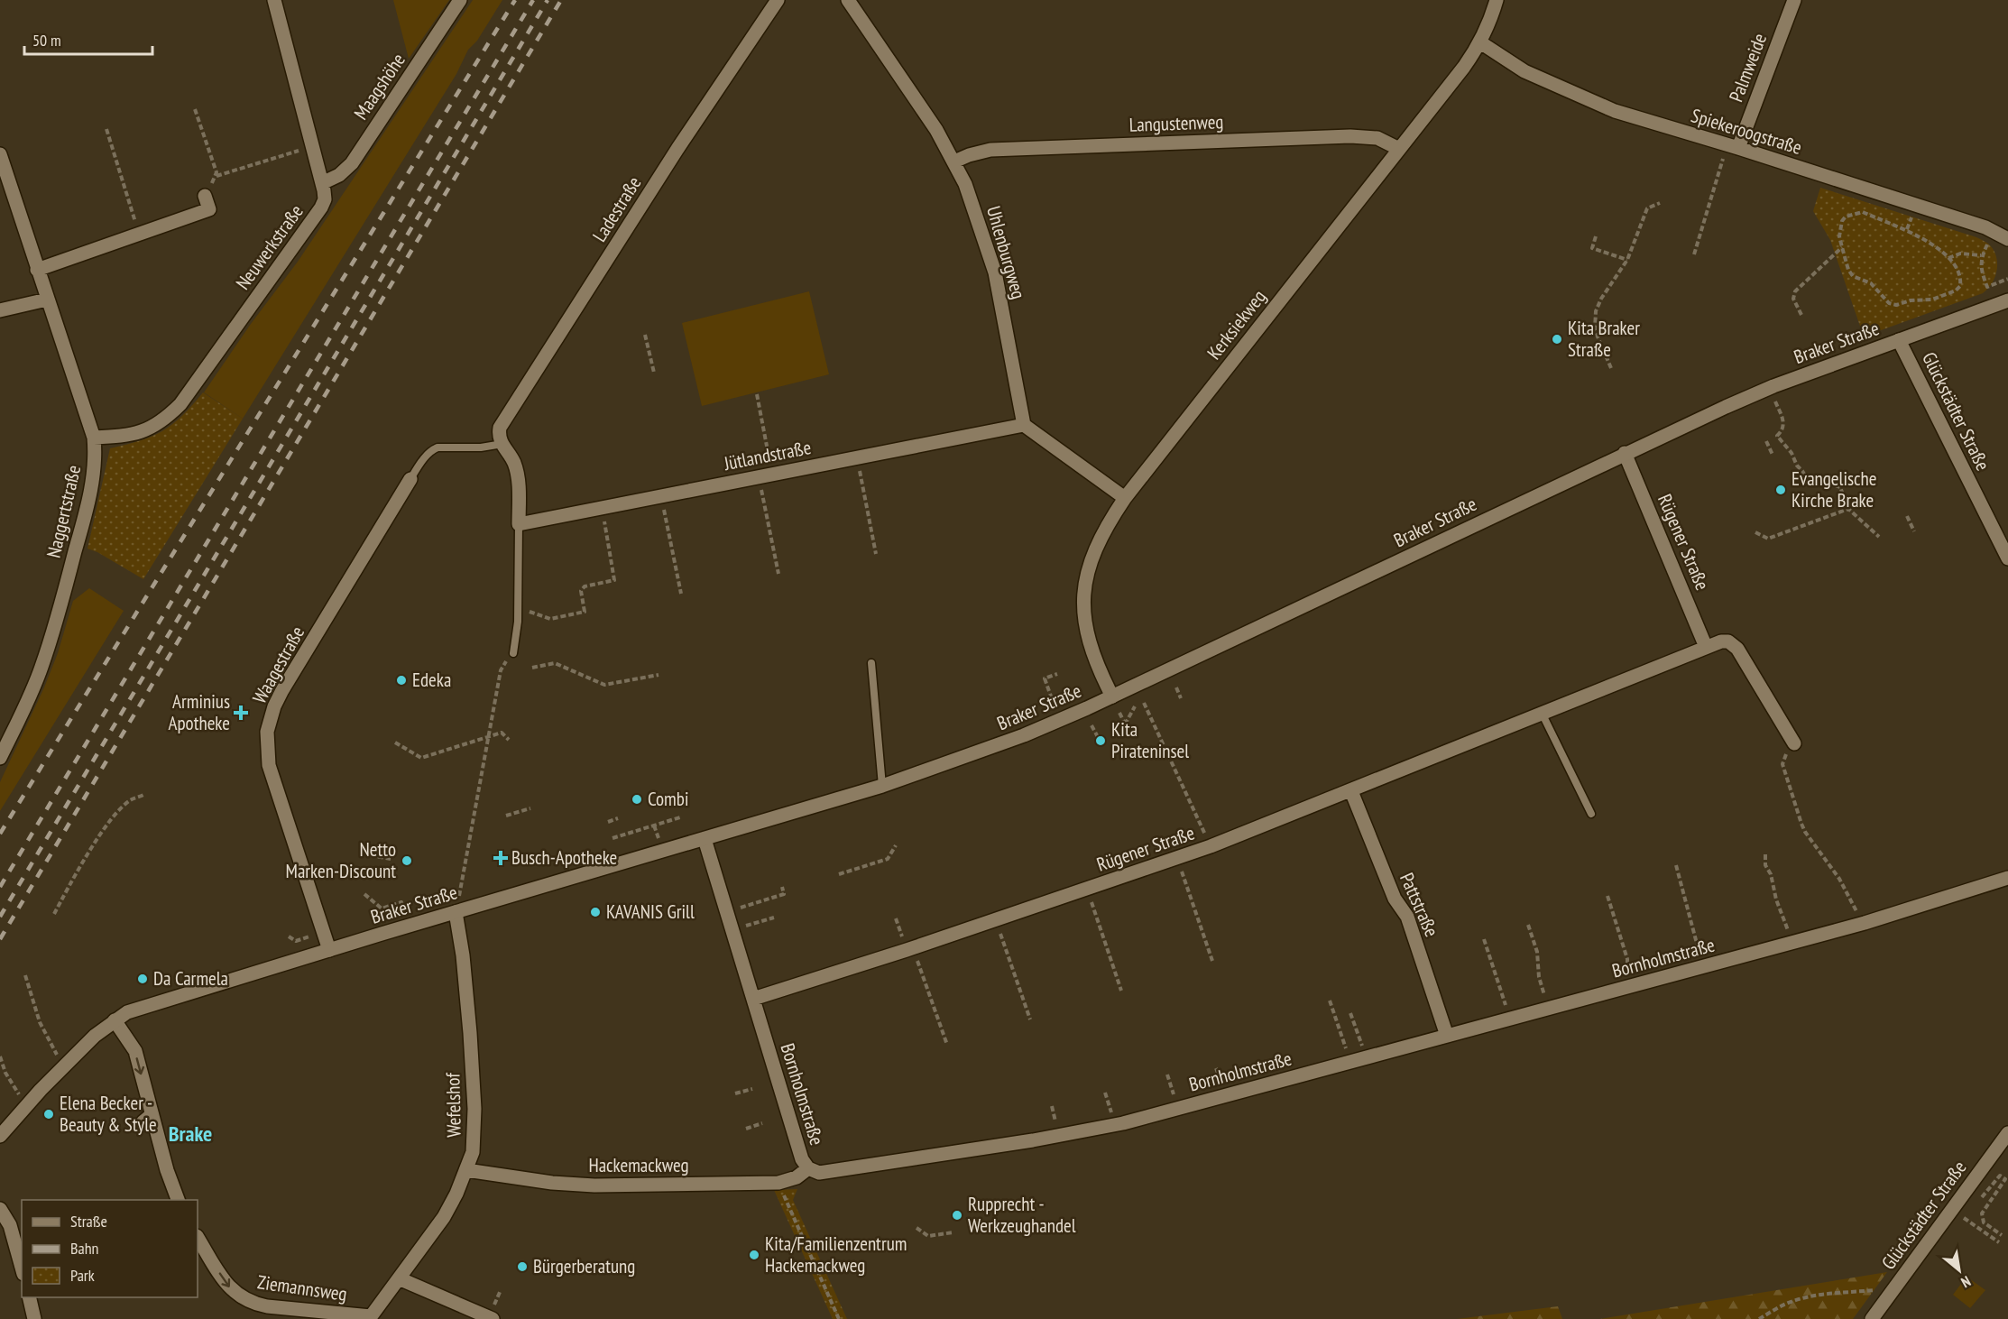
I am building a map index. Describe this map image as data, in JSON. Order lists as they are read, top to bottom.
{
  "streets": {
    "street": [
      "Palmweide",
      "Maagshöhe",
      "Langustenweg",
      "Spiekeroogstraße",
      "Ladestraße",
      "Neuwerkstraße",
      "Uhlenburgweg",
      "Kerksiekweg",
      "Braker Straße",
      "Glückstädter Straße",
      "Jütlandstraße",
      "Naggertstraße",
      "Rügener Straße",
      "Waagestraße",
      "Pattstraße",
      "Bornholmstraße",
      "Wefelshof",
      "Hackemackweg",
      "Ziemannsweg"
    ]
  },
  "crossings": [
    ["Palmweide", "Spiekeroogstraße"],
    ["Maagshöhe", "Neuwerkstraße"],
    ["Langustenweg", "Uhlenburgweg"],
    ["Langustenweg", "Kerksiekweg"],
    ["Spiekeroogstraße", "Kerksiekweg"],
    ["Neuwerkstraße", "Naggertstraße"],
    ["Uhlenburgweg", "Jütlandstraße"],
    ["Kerksiekweg", "Braker Straße"],
    ["Braker Straße", "Glückstädter Straße"],
    ["Braker Straße", "Rügener Straße"],
    ["Braker Straße", "Waagestraße"],
    ["Braker Straße", "Bornholmstraße"],
    ["Braker Straße", "Wefelshof"],
    ["Rügener Straße", "Pattstraße"],
    ["Rügener Straße", "Bornholmstraße"],
    ["Pattstraße", "Bornholmstraße"],
    ["Bornholmstraße", "Hackemackweg"],
    ["Wefelshof", "Hackemackweg"],
    ["Wefelshof", "Ziemannsweg"]
  ],
  "one_way": ["Ziemannsweg"],
  "districts": ["Brake"],
  "places": {
    "other": [
      "Kita Braker Straße",
      "Evangelische Kirche Brake",
      "Edeka",
      "Kita Pirateninsel",
      "Combi",
      "Netto Marken-Discount",
      "KAVANIS Grill",
      "Da Carmela",
      "Elena Becker - Beauty & Style",
      "Rupprecht - Werkzeughandel",
      "Kita/Familienzentrum Hackemackweg",
      "Bürgerberatung"
    ],
    "health": ["Arminius Apotheke", "Busch-Apotheke"]
  },
  "legend": ["Straße", "Bahn", "Park"],
  "scale_bar": "50 m",
  "north": "bottom right"
}
